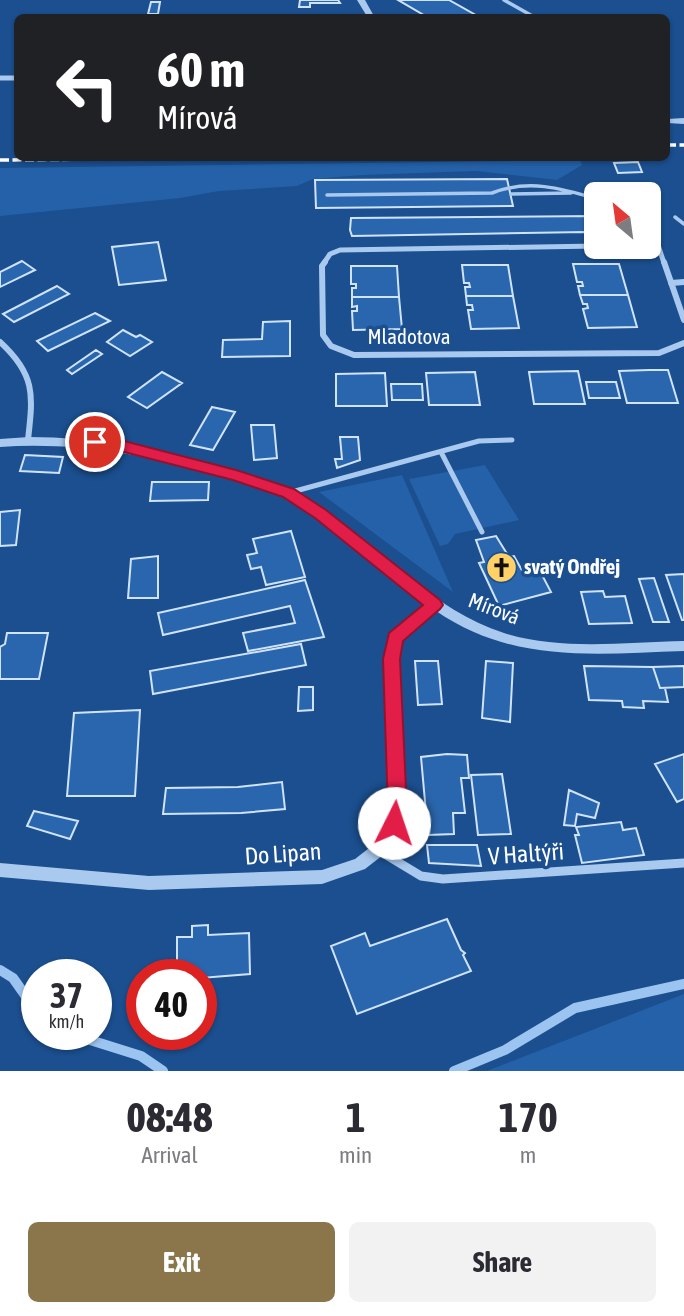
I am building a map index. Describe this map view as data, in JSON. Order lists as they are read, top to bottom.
{
  "streets": {
    "street": [
      "Mladotova",
      "Mírová",
      "Do Lipan",
      "V Haltýři"
    ]
  },
  "crossings": [
    ["Mírová", "Do Lipan"],
    ["Do Lipan", "V Haltýři"]
  ],
  "places": {
    "church": ["svatý Ondřej"]
  },
  "north": "top left",
  "page": {
    "turn": ["60 m", "Mírová"],
    "speed": "37 km/h",
    "limit": "40",
    "eta": [
      "08:48",
      "Arrival",
      "1",
      "min",
      "170",
      "m"
    ],
    "buttons": ["Exit", "Share"]
  }
}
